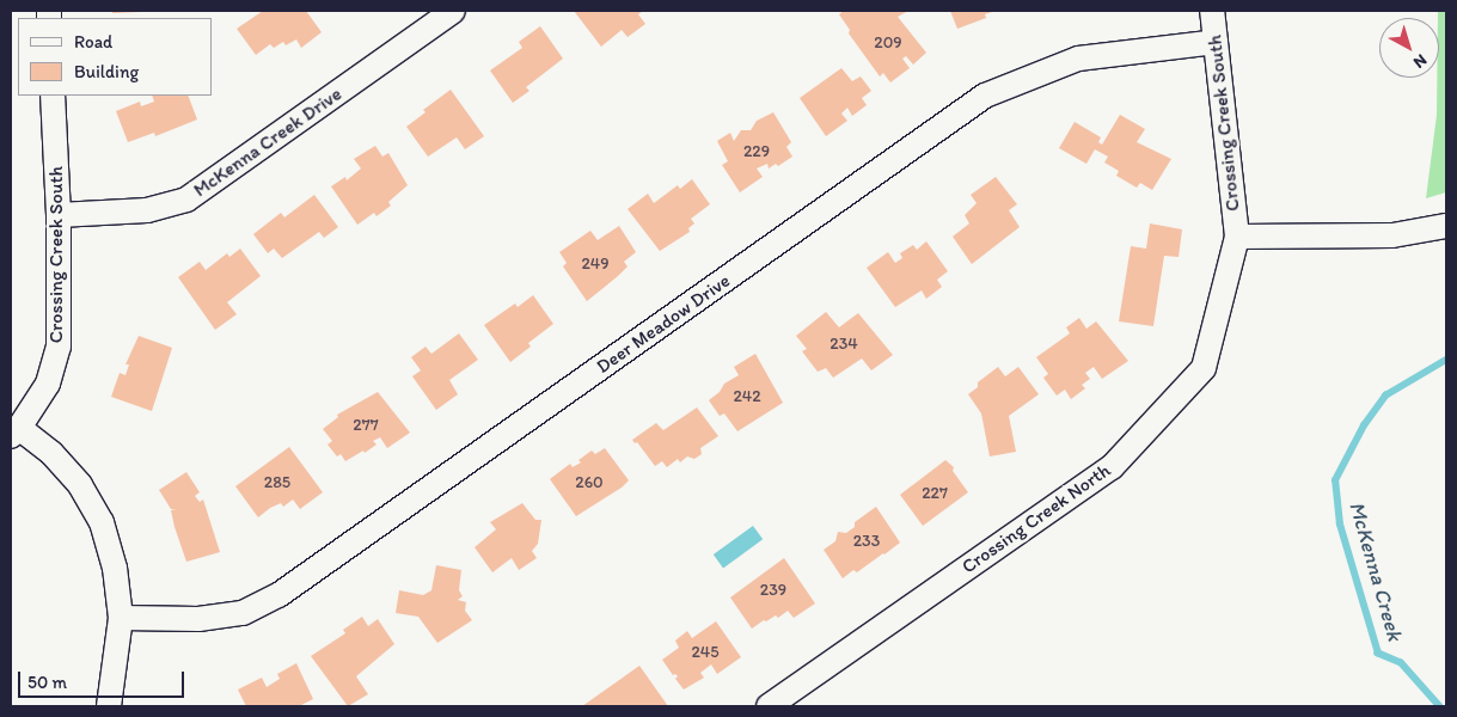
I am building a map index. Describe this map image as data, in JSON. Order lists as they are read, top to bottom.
{
  "streets": {
    "street": [
      "Crossing Creek South",
      "McKenna Creek Drive",
      "Deer Meadow Drive",
      "Crossing Creek North"
    ]
  },
  "crossings": [
    ["Crossing Creek South", "McKenna Creek Drive"],
    ["Crossing Creek South", "Deer Meadow Drive"],
    ["Crossing Creek South", "Crossing Creek North"]
  ],
  "water": ["McKenna Creek"],
  "house_numbers": [
    "209",
    "229",
    "249",
    "234",
    "242",
    "277",
    "285",
    "260",
    "227",
    "233",
    "239",
    "245"
  ],
  "legend": ["Road", "Building"],
  "scale_bar": "50 m",
  "north": "bottom right"
}
